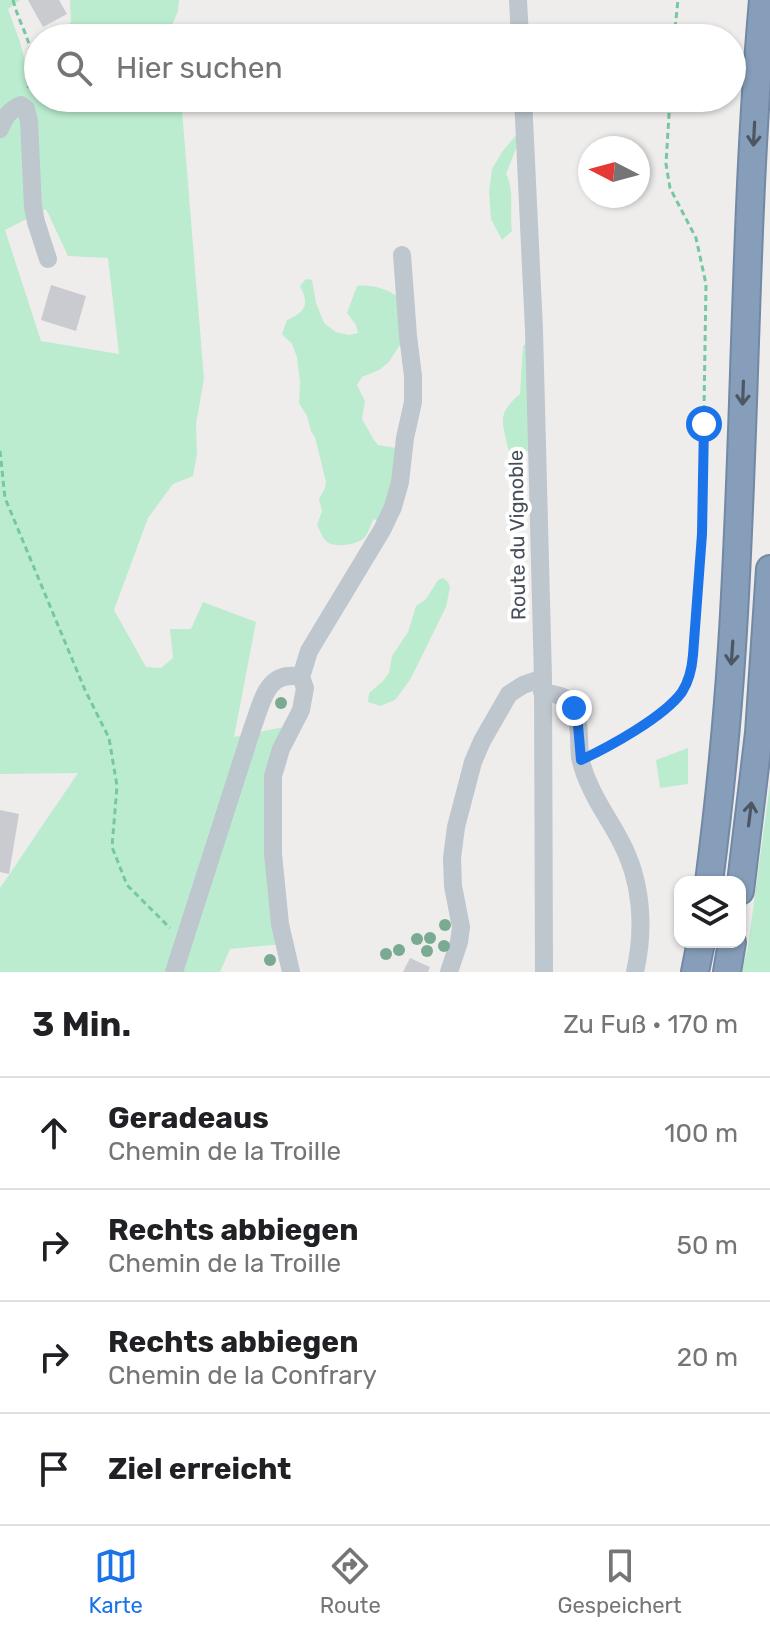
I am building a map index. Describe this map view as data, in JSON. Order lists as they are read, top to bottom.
{
  "streets": {
    "street": ["Route du Vignoble"]
  },
  "north": "left",
  "page": {
    "search": "Hier suchen",
    "heading": ["3 Min.", "Zu Fuß · 170 m"],
    "list": [
      ["Geradeaus", "Chemin de la Troille", "100 m"],
      ["Rechts abbiegen", "Chemin de la Troille", "50 m"],
      ["Rechts abbiegen", "Chemin de la Confrary", "20 m"],
      "Ziel erreicht"
    ],
    "nav": ["Karte", "Route", "Gespeichert"]
  }
}
